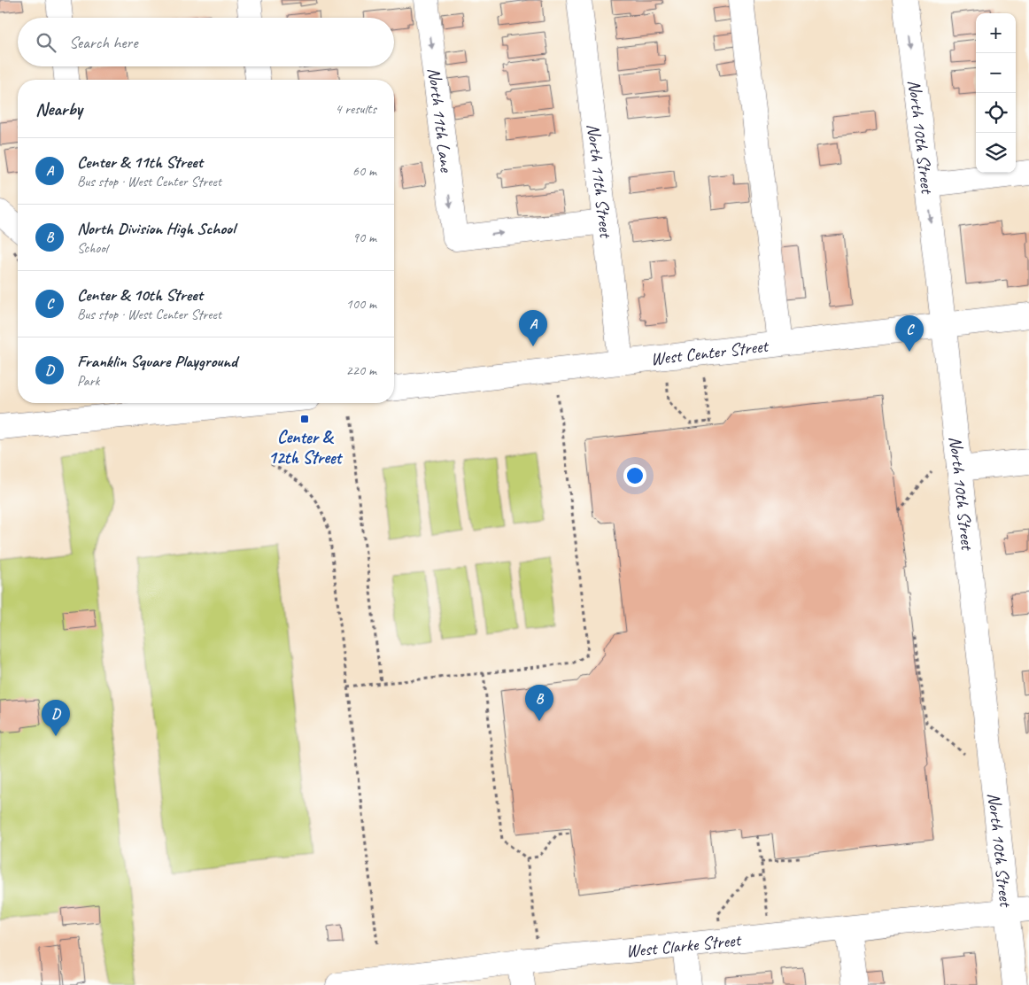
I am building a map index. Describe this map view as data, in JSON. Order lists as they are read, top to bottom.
{
  "streets": {
    "street": [
      "North 11th Lane",
      "North 10th Street",
      "North 11th Street",
      "West Center Street",
      "West Clarke Street"
    ]
  },
  "crossings": [
    ["North 11th Lane", "North 11th Street"],
    ["North 10th Street", "West Center Street"],
    ["North 10th Street", "West Clarke Street"],
    ["North 11th Street", "West Center Street"]
  ],
  "places": {
    "transit": ["Center & 12th Street"]
  },
  "page": {
    "map_buttons": ["+", "−"],
    "search": "Search here",
    "heading": ["Nearby", "4 results"],
    "list": [
      {
        "mark": "A",
        "name": "Center & 11th Street",
        "note": "Bus stop · West Center Street",
        "value": "60 m"
      },
      {
        "mark": "B",
        "name": "North Division High School",
        "note": "School",
        "value": "90 m"
      },
      {
        "mark": "C",
        "name": "Center & 10th Street",
        "note": "Bus stop · West Center Street",
        "value": "100 m"
      },
      {
        "mark": "D",
        "name": "Franklin Square Playground",
        "note": "Park",
        "value": "220 m"
      }
    ],
    "pins": [
      "A",
      "C",
      "B",
      "D"
    ]
  }
}
